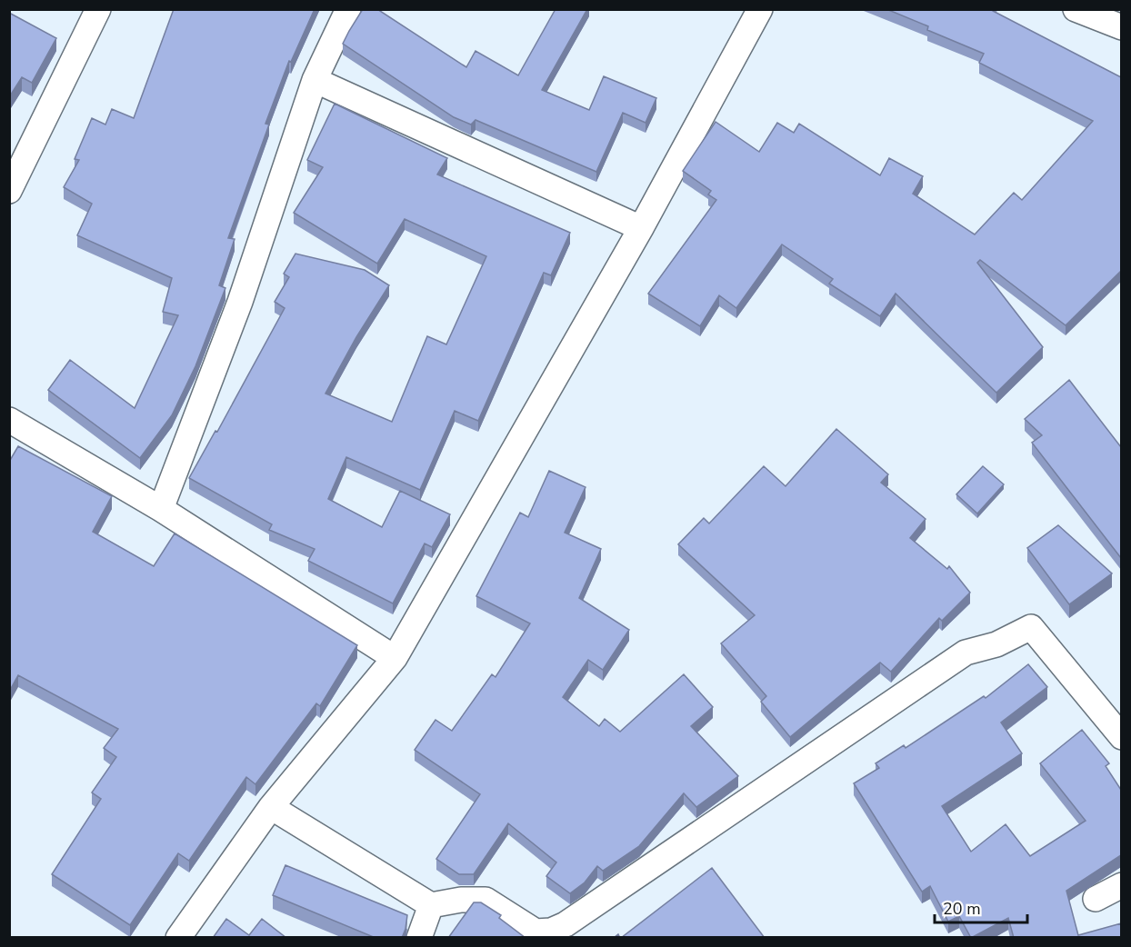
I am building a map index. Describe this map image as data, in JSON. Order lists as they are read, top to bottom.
{
  "scale_bar": "20 m"
}
